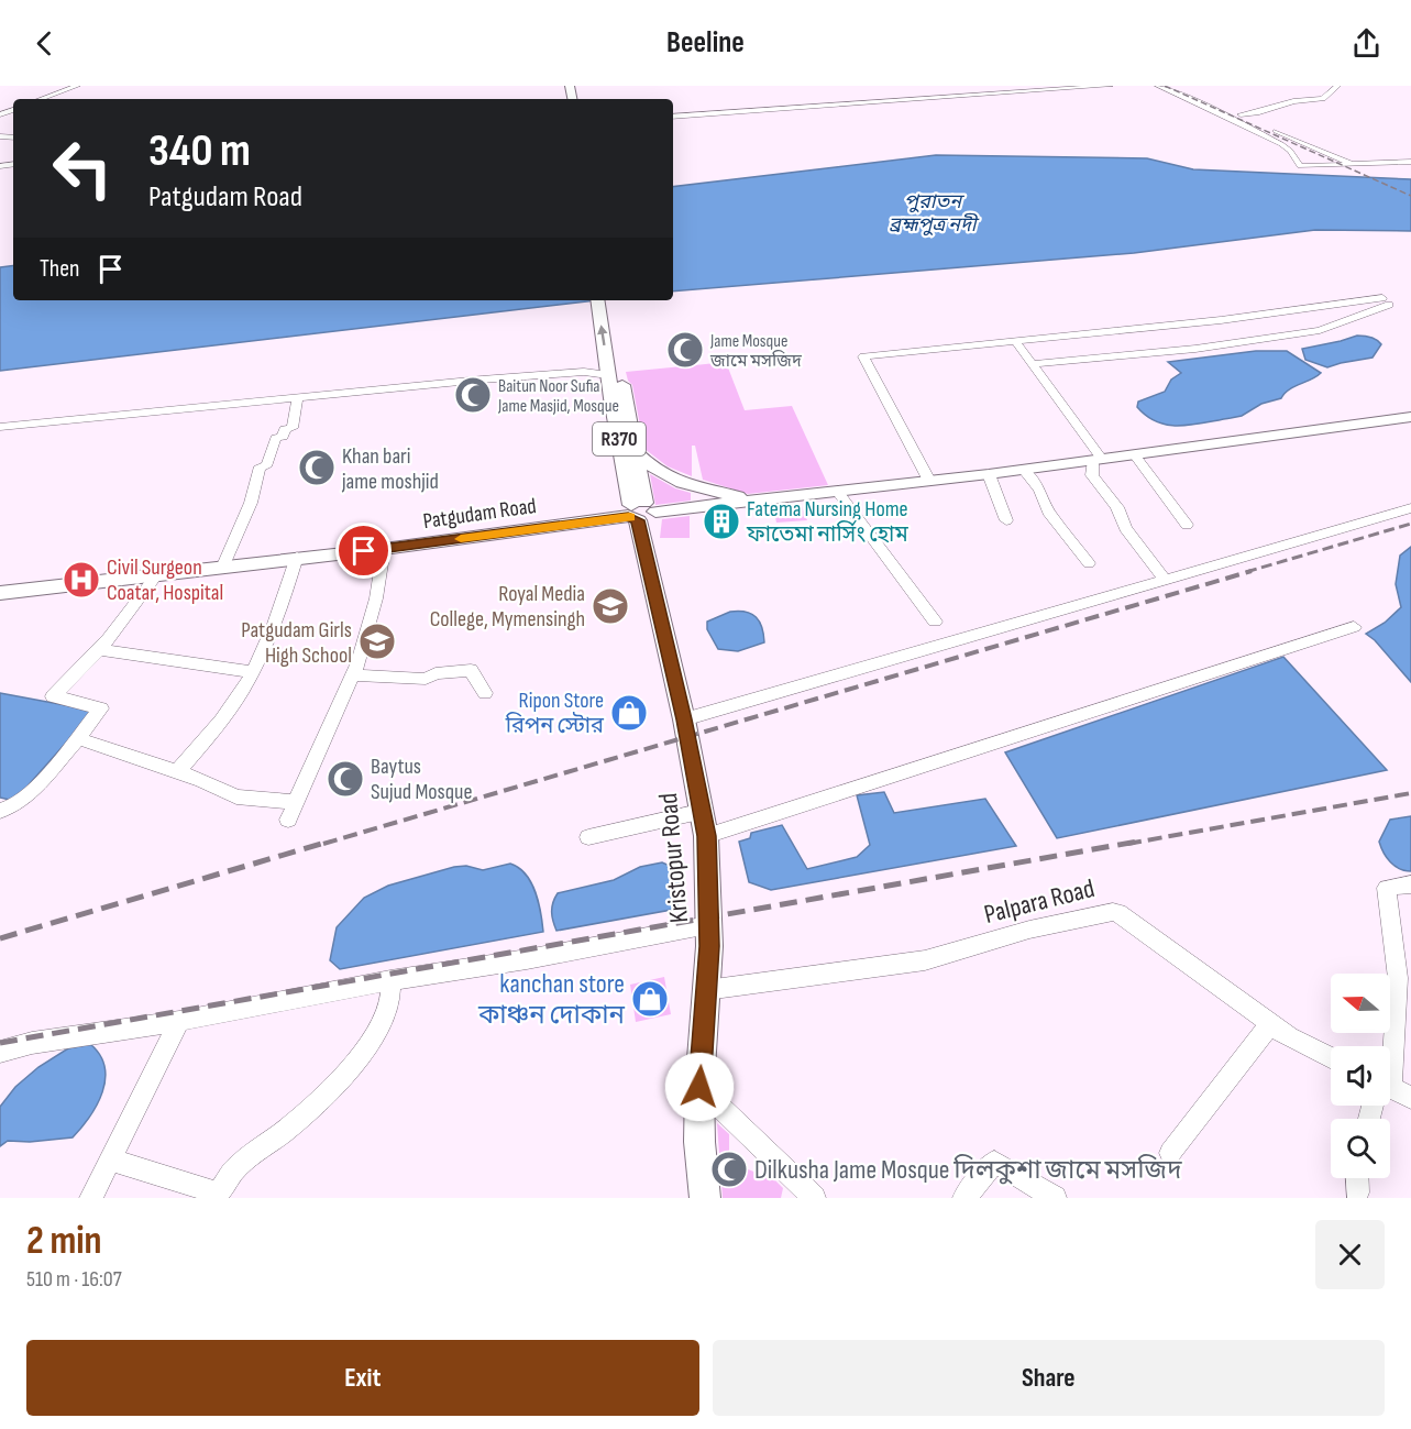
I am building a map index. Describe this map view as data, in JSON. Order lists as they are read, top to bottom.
{
  "streets": {
    "main road": ["R370", "Patgudam Road", "Kristopur Road"],
    "street": ["Palpara Road"]
  },
  "crossings": [
    ["R370", "Kristopur Road"],
    ["Patgudam Road", "Kristopur Road"],
    ["Kristopur Road", "Palpara Road"]
  ],
  "water": ["পুরাতন ব্রহ্মপুত্র নদী"],
  "places": {
    "mosque": [
      "Jame Mosque জামে মসজিদ",
      "Baitun Noor Sufia Jame Masjid, Mosque",
      "Khan bari jame moshjid",
      "Baytus Sujud Mosque",
      "Dilkusha Jame Mosque দিলকুশা জামে মসজিদ"
    ],
    "building": ["Fatema Nursing Home ফাতেমা নার্সিং হোম"],
    "hospital": ["Civil Surgeon Coatar, Hospital"],
    "school or university": ["Royal Media College, Mymensingh", "Patgudam Girls High School"],
    "shop": ["Ripon Store রিপন স্টোর", "kanchan store কাঞ্চন দোকান"]
  },
  "north": "left",
  "page": {
    "header": "Beeline",
    "turn": ["340 m", "Patgudam Road"],
    "then": "Then",
    "heading": ["2 min", "510 m · 16:07"],
    "buttons": ["Exit", "Share"]
  }
}
